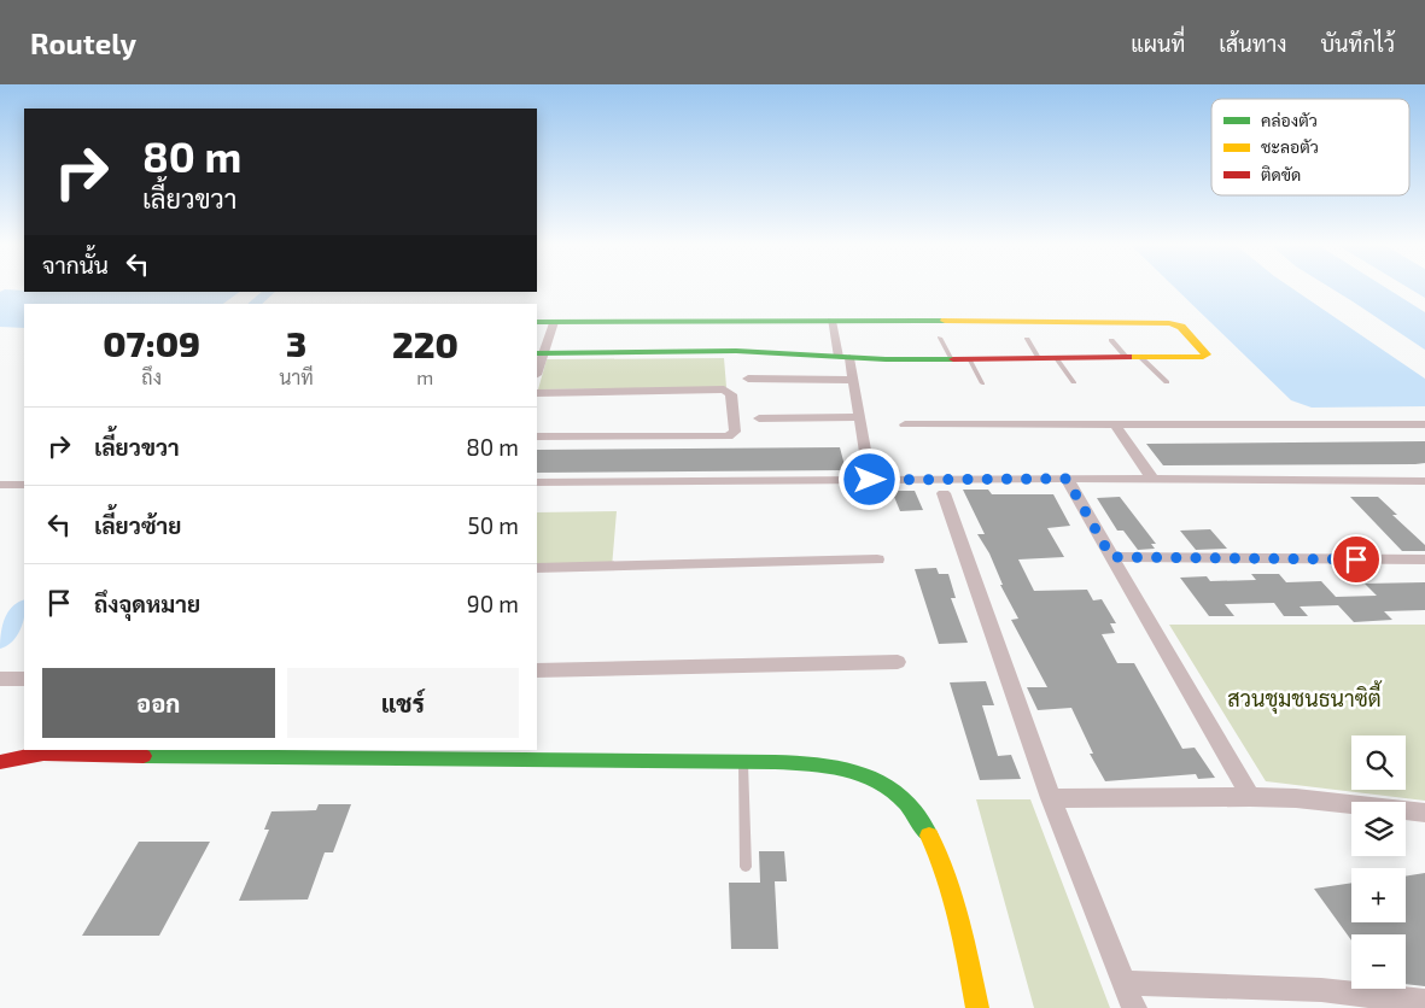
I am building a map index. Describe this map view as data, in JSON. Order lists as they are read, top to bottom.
{
  "parks": ["สวนชุมชนธนาซิตี้"],
  "legend": ["คล่องตัว", "ชะลอตัว", "ติดขัด"],
  "page": {
    "header": "Routely",
    "nav": ["แผนที่", "เส้นทาง", "บันทึกไว้"],
    "turn": ["80 m", "เลี้ยวขวา"],
    "then": "จากนั้น",
    "eta": [
      "07:09",
      "ถึง",
      "3",
      "นาที",
      "220",
      "m"
    ],
    "list": [
      {
        "name": "เลี้ยวขวา",
        "value": "80 m"
      },
      {
        "name": "เลี้ยวซ้าย",
        "value": "50 m"
      },
      {
        "name": "ถึงจุดหมาย",
        "value": "90 m"
      }
    ],
    "buttons": ["ออก", "แชร์"],
    "map_buttons": ["+", "−"]
  }
}
